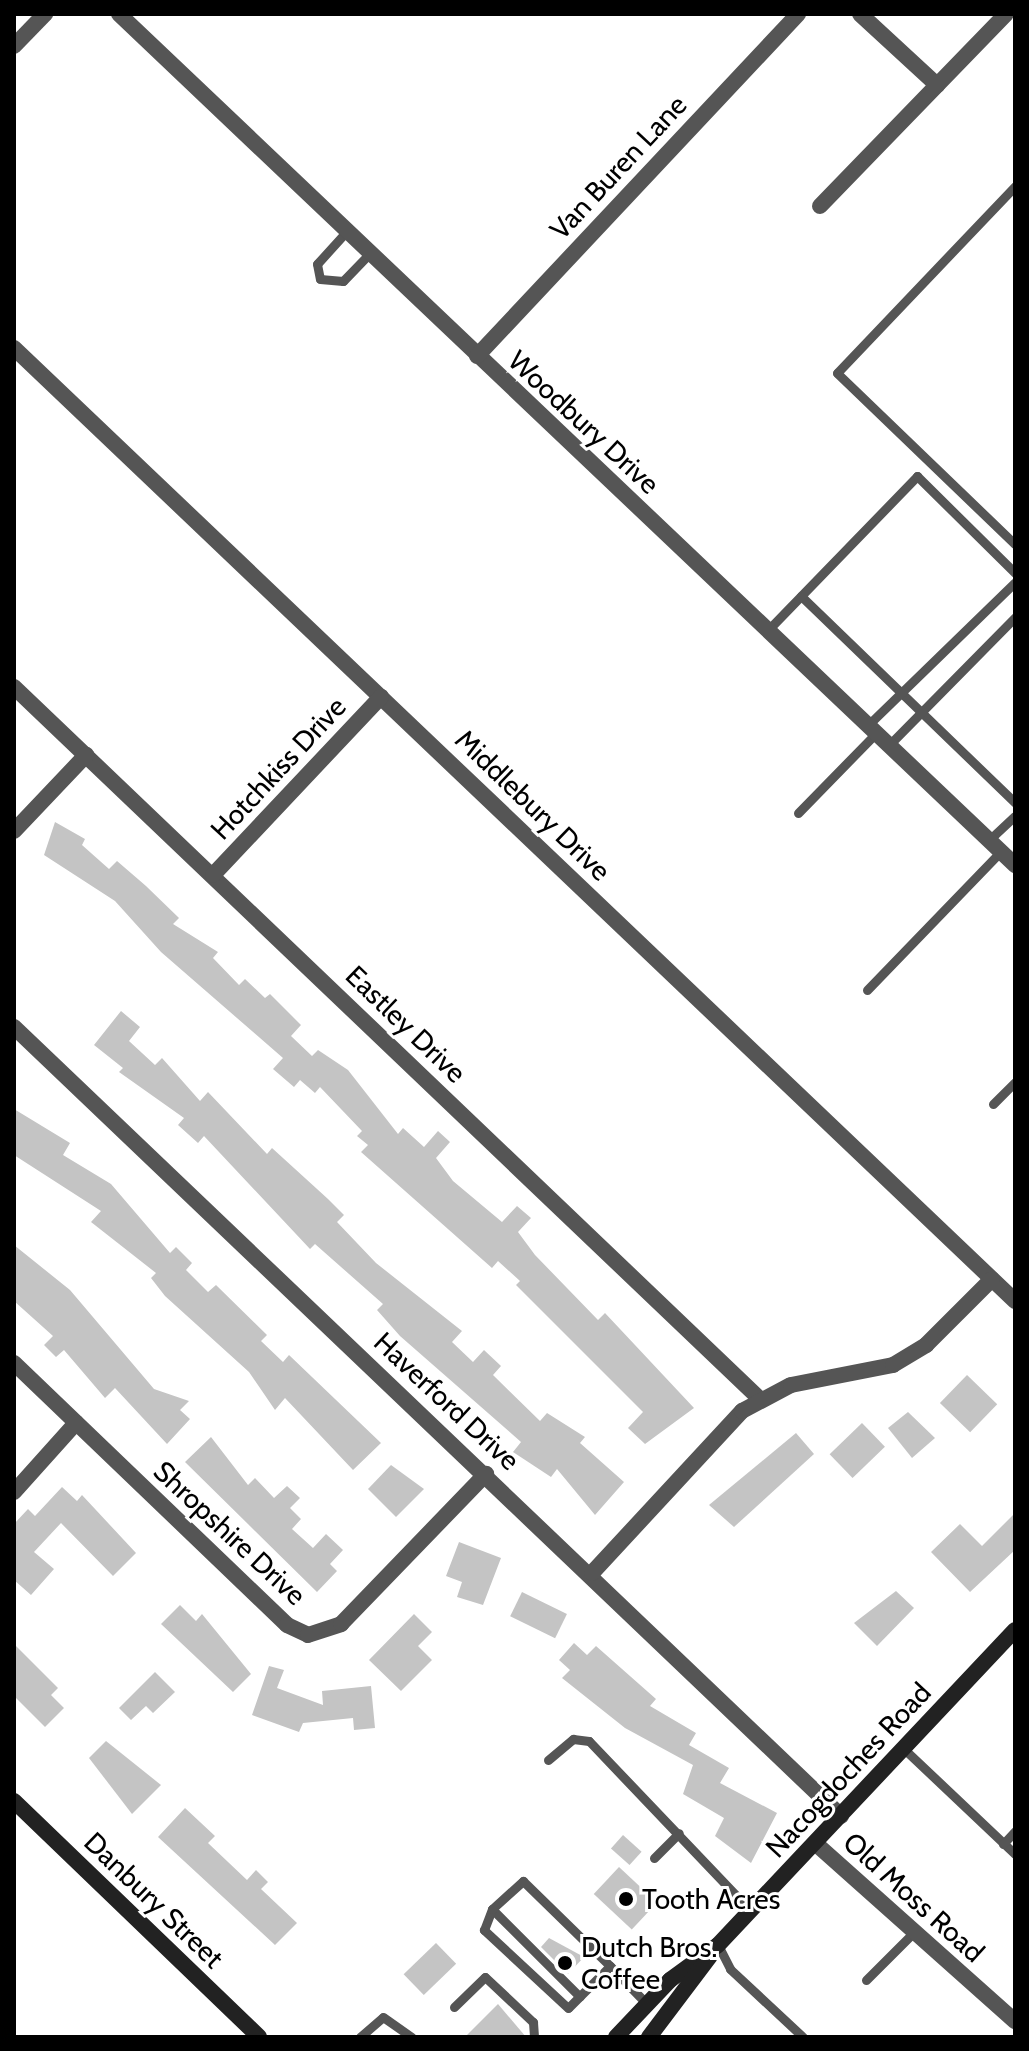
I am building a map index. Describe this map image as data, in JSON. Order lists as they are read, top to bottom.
{
  "streets": {
    "main road": ["Nacogdoches Road", "Danbury Street"],
    "street": [
      "Van Buren Lane",
      "Woodbury Drive",
      "Hotchkiss Drive",
      "Middlebury Drive",
      "Eastley Drive",
      "Haverford Drive",
      "Shropshire Drive",
      "Old Moss Road"
    ]
  },
  "crossings": [
    ["Van Buren Lane", "Woodbury Drive"],
    ["Hotchkiss Drive", "Middlebury Drive"],
    ["Hotchkiss Drive", "Eastley Drive"],
    ["Haverford Drive", "Shropshire Drive"],
    ["Haverford Drive", "Nacogdoches Road"],
    ["Nacogdoches Road", "Old Moss Road"]
  ],
  "places": ["Tooth Acres", "Dutch Bros. Coffee"]
}
